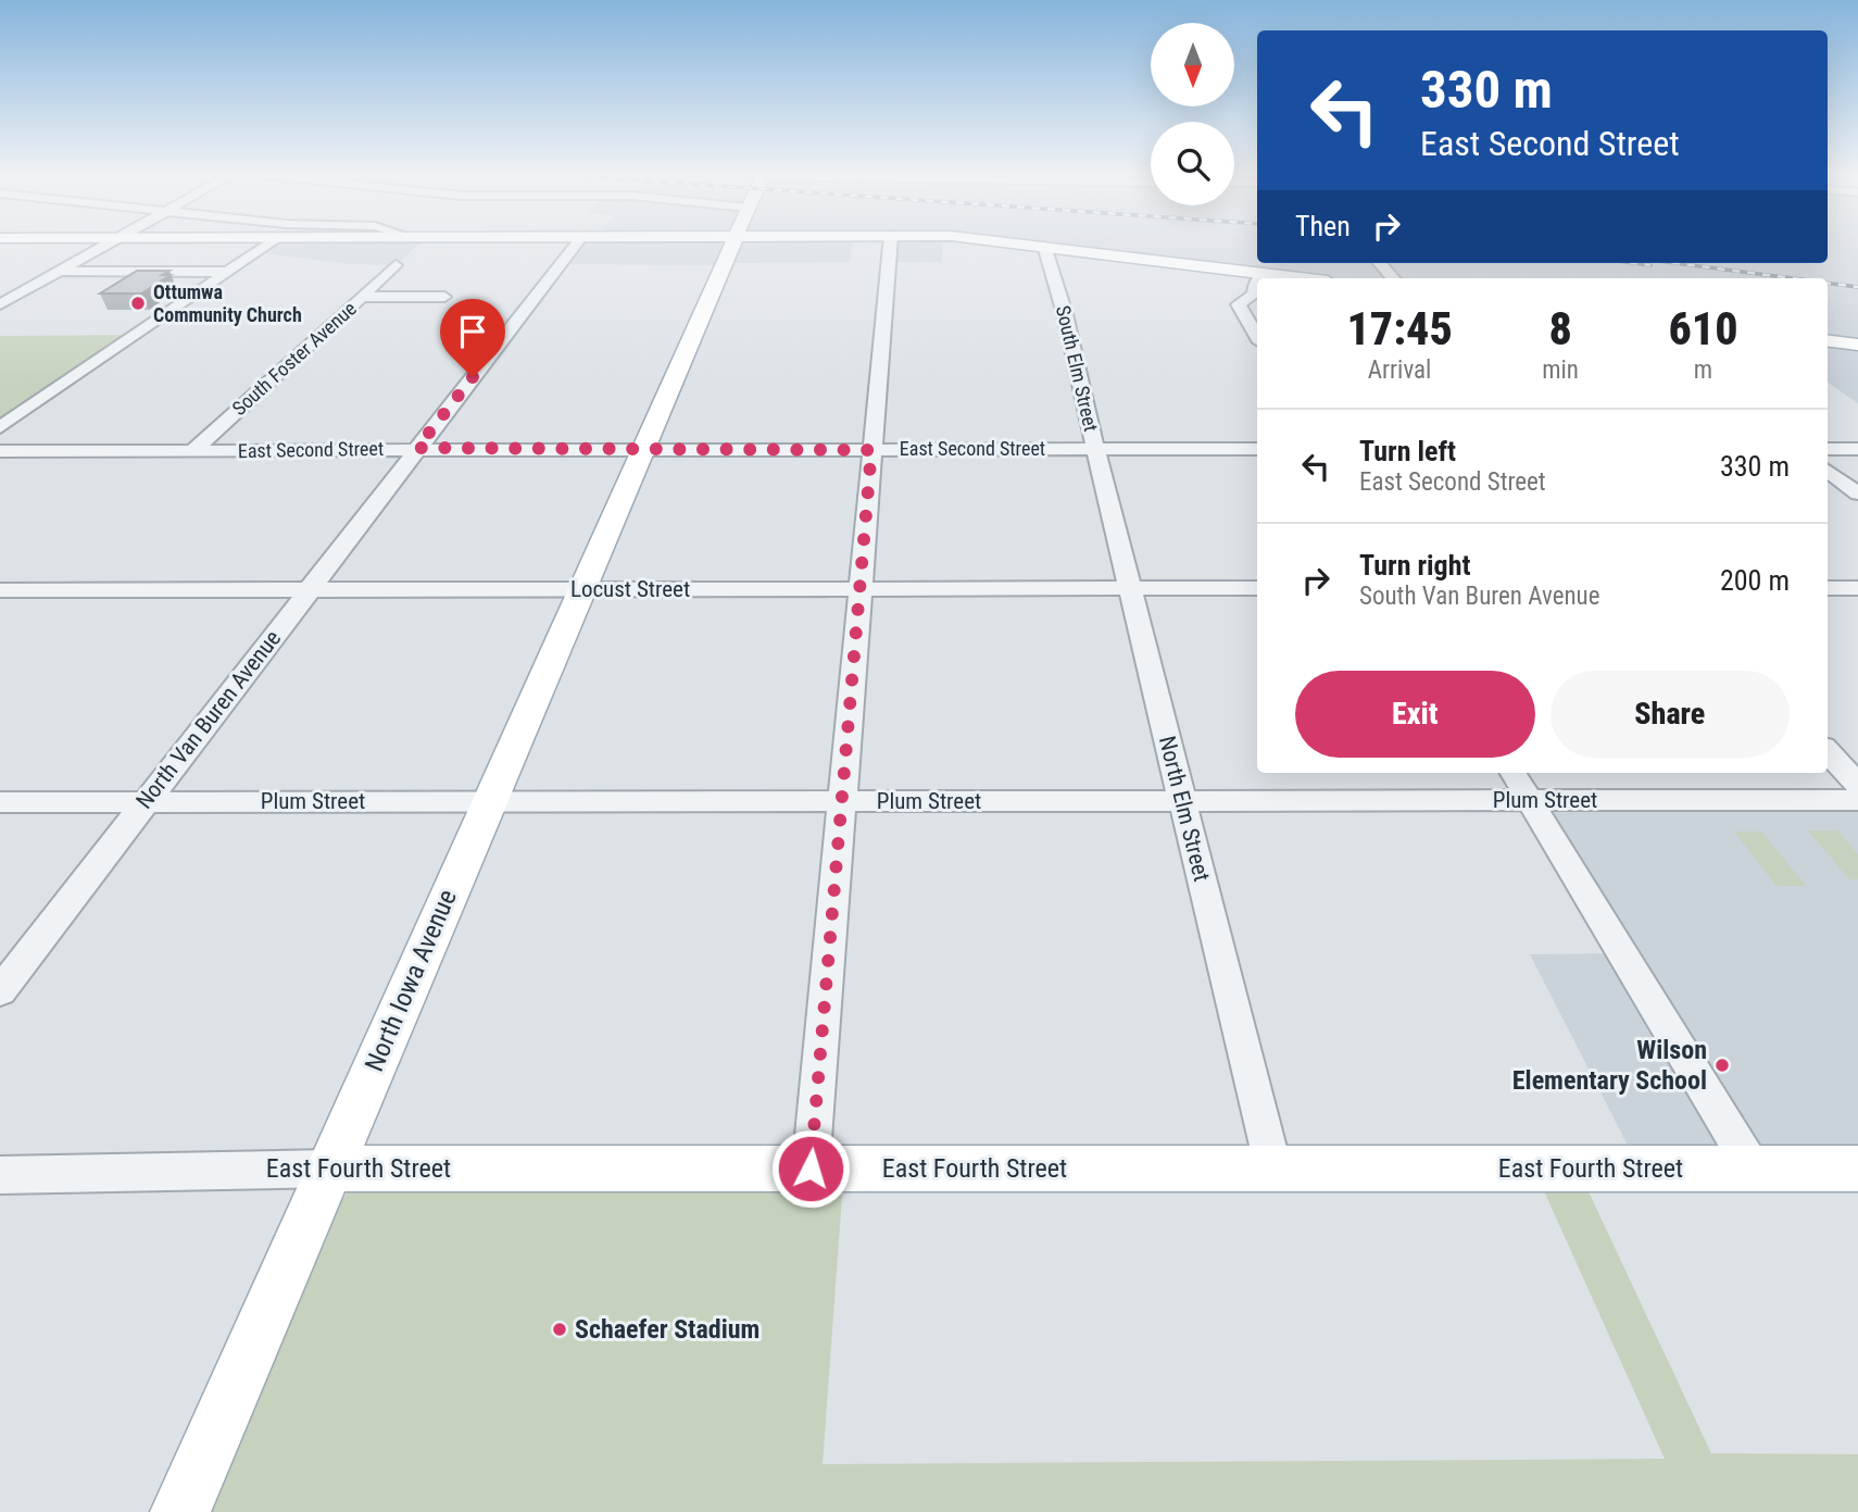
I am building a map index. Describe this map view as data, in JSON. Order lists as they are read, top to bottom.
{
  "streets": {
    "main road": ["North Iowa Avenue", "East Fourth Street"],
    "street": [
      "South Foster Avenue",
      "South Elm Street",
      "East Second Street",
      "Locust Street",
      "North Van Buren Avenue",
      "Plum Street",
      "North Elm Street"
    ]
  },
  "crossings": [
    ["South Foster Avenue", "East Second Street"],
    ["South Elm Street", "East Second Street"],
    ["South Elm Street", "North Elm Street"],
    ["East Second Street", "North Van Buren Avenue"],
    ["East Second Street", "North Elm Street"],
    ["East Second Street", "North Iowa Avenue"],
    ["Locust Street", "North Van Buren Avenue"],
    ["Locust Street", "North Elm Street"],
    ["Locust Street", "North Iowa Avenue"],
    ["North Van Buren Avenue", "Plum Street"],
    ["Plum Street", "North Elm Street"],
    ["Plum Street", "North Iowa Avenue"],
    ["North Elm Street", "East Fourth Street"],
    ["North Iowa Avenue", "East Fourth Street"]
  ],
  "places": ["Ottumwa Community Church", "Wilson Elementary School", "Schaefer Stadium"],
  "north": "bottom",
  "page": {
    "turn": ["330 m", "East Second Street"],
    "then": "Then",
    "eta": [
      "17:45",
      "Arrival",
      "8",
      "min",
      "610",
      "m"
    ],
    "list": [
      {
        "name": "Turn left",
        "note": "East Second Street",
        "value": "330 m"
      },
      {
        "name": "Turn right",
        "note": "South Van Buren Avenue",
        "value": "200 m"
      }
    ],
    "buttons": ["Exit", "Share"]
  }
}
